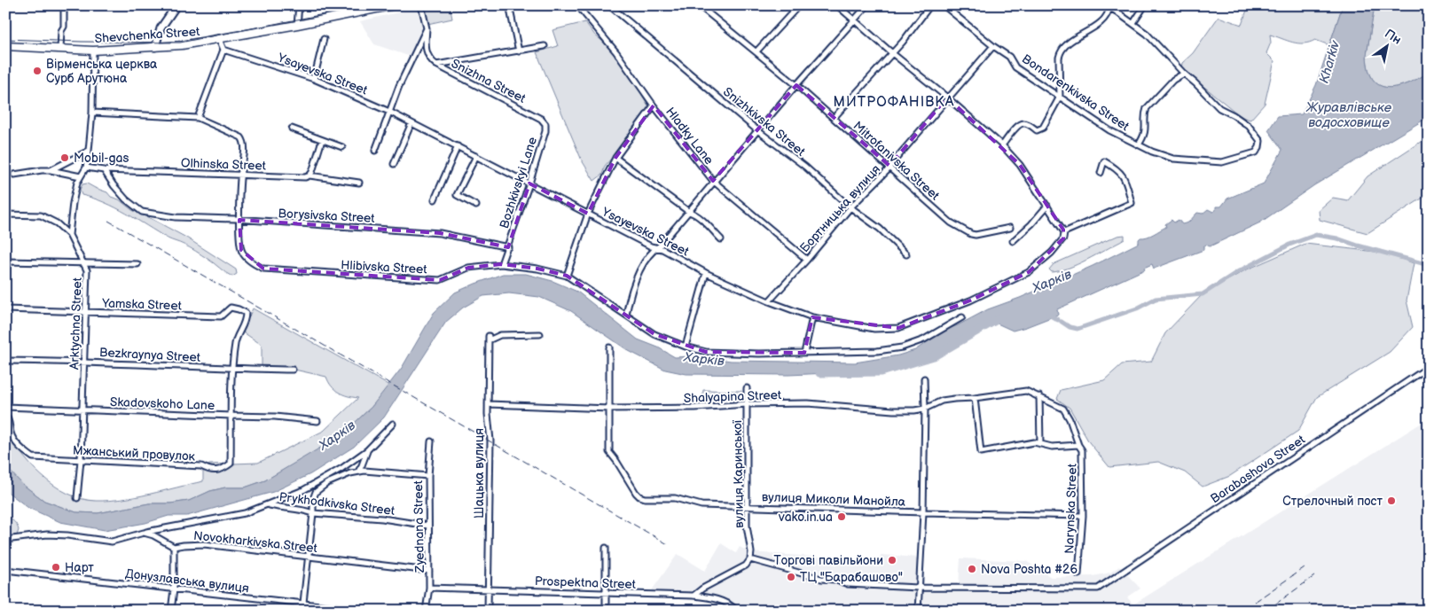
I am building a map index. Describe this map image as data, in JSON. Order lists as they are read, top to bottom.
{
  "streets": {
    "main road": ["Shevchenka Street"],
    "street": [
      "Ysayevska Street",
      "Snizhna Street",
      "Bondarenkivska Street",
      "Snizhkivska Street",
      "Hladky Lane",
      "Mitrofanivska Street",
      "Olhinska Street",
      "Bozhkivskyi Lane",
      "Бортницька вулиця",
      "Borysivska Street",
      "Hlibivska Street",
      "Yamska Street",
      "Arktychna Street",
      "Bezkraynya Street",
      "Shalyapina Street",
      "Skadovskoho Lane",
      "Мжанський провулок",
      "Barabashova Street",
      "Шацька вулиця",
      "вулиця Каринської",
      "вулиця Миколи Манойла",
      "Prykhodkivska Street",
      "Narynska Street",
      "Zyednana Street",
      "Novokharkivska Street",
      "Донузлавська вулиця",
      "Prospektna Street"
    ]
  },
  "crossings": [
    ["Ysayevska Street", "Bozhkivskyi Lane"],
    ["Ysayevska Street", "Бортницька вулиця"],
    ["Snizhna Street", "Bozhkivskyi Lane"],
    ["Bondarenkivska Street", "Бортницька вулиця"],
    ["Snizhkivska Street", "Бортницька вулиця"],
    ["Hladky Lane", "Бортницька вулиця"],
    ["Mitrofanivska Street", "Бортницька вулиця"],
    ["Olhinska Street", "Borysivska Street"],
    ["Bozhkivskyi Lane", "Borysivska Street"],
    ["Borysivska Street", "Hlibivska Street"],
    ["Yamska Street", "Arktychna Street"],
    ["Yamska Street", "Bezkraynya Street"],
    ["Arktychna Street", "Bezkraynya Street"],
    ["Arktychna Street", "Skadovskoho Lane"],
    ["Arktychna Street", "Мжанський провулок"],
    ["Shalyapina Street", "Шацька вулиця"],
    ["Shalyapina Street", "вулиця Каринської"],
    ["Shalyapina Street", "вулиця Миколи Манойла"],
    ["Shalyapina Street", "Narynska Street"],
    ["Skadovskoho Lane", "Мжанський провулок"],
    ["Шацька вулиця", "Prospektna Street"],
    ["вулиця Каринської", "вулиця Миколи Манойла"],
    ["вулиця Миколи Манойла", "Narynska Street"],
    ["Prykhodkivska Street", "Zyednana Street"],
    ["Zyednana Street", "Novokharkivska Street"],
    ["Zyednana Street", "Prospektna Street"]
  ],
  "districts": ["МИТРОФАНІВКА"],
  "water": ["Kharkiv", "Журавлівське водосховище", "Харків"],
  "places": [
    "Вірменська церква Сурб Арутюна",
    "Mobil-gas",
    "Стрелочный пост",
    "vako.in.ua",
    "Торгові павільйони",
    "Нарт",
    "Nova Poshta #26",
    "ТЦ \"Барабашово\""
  ],
  "north": "top right"
}
